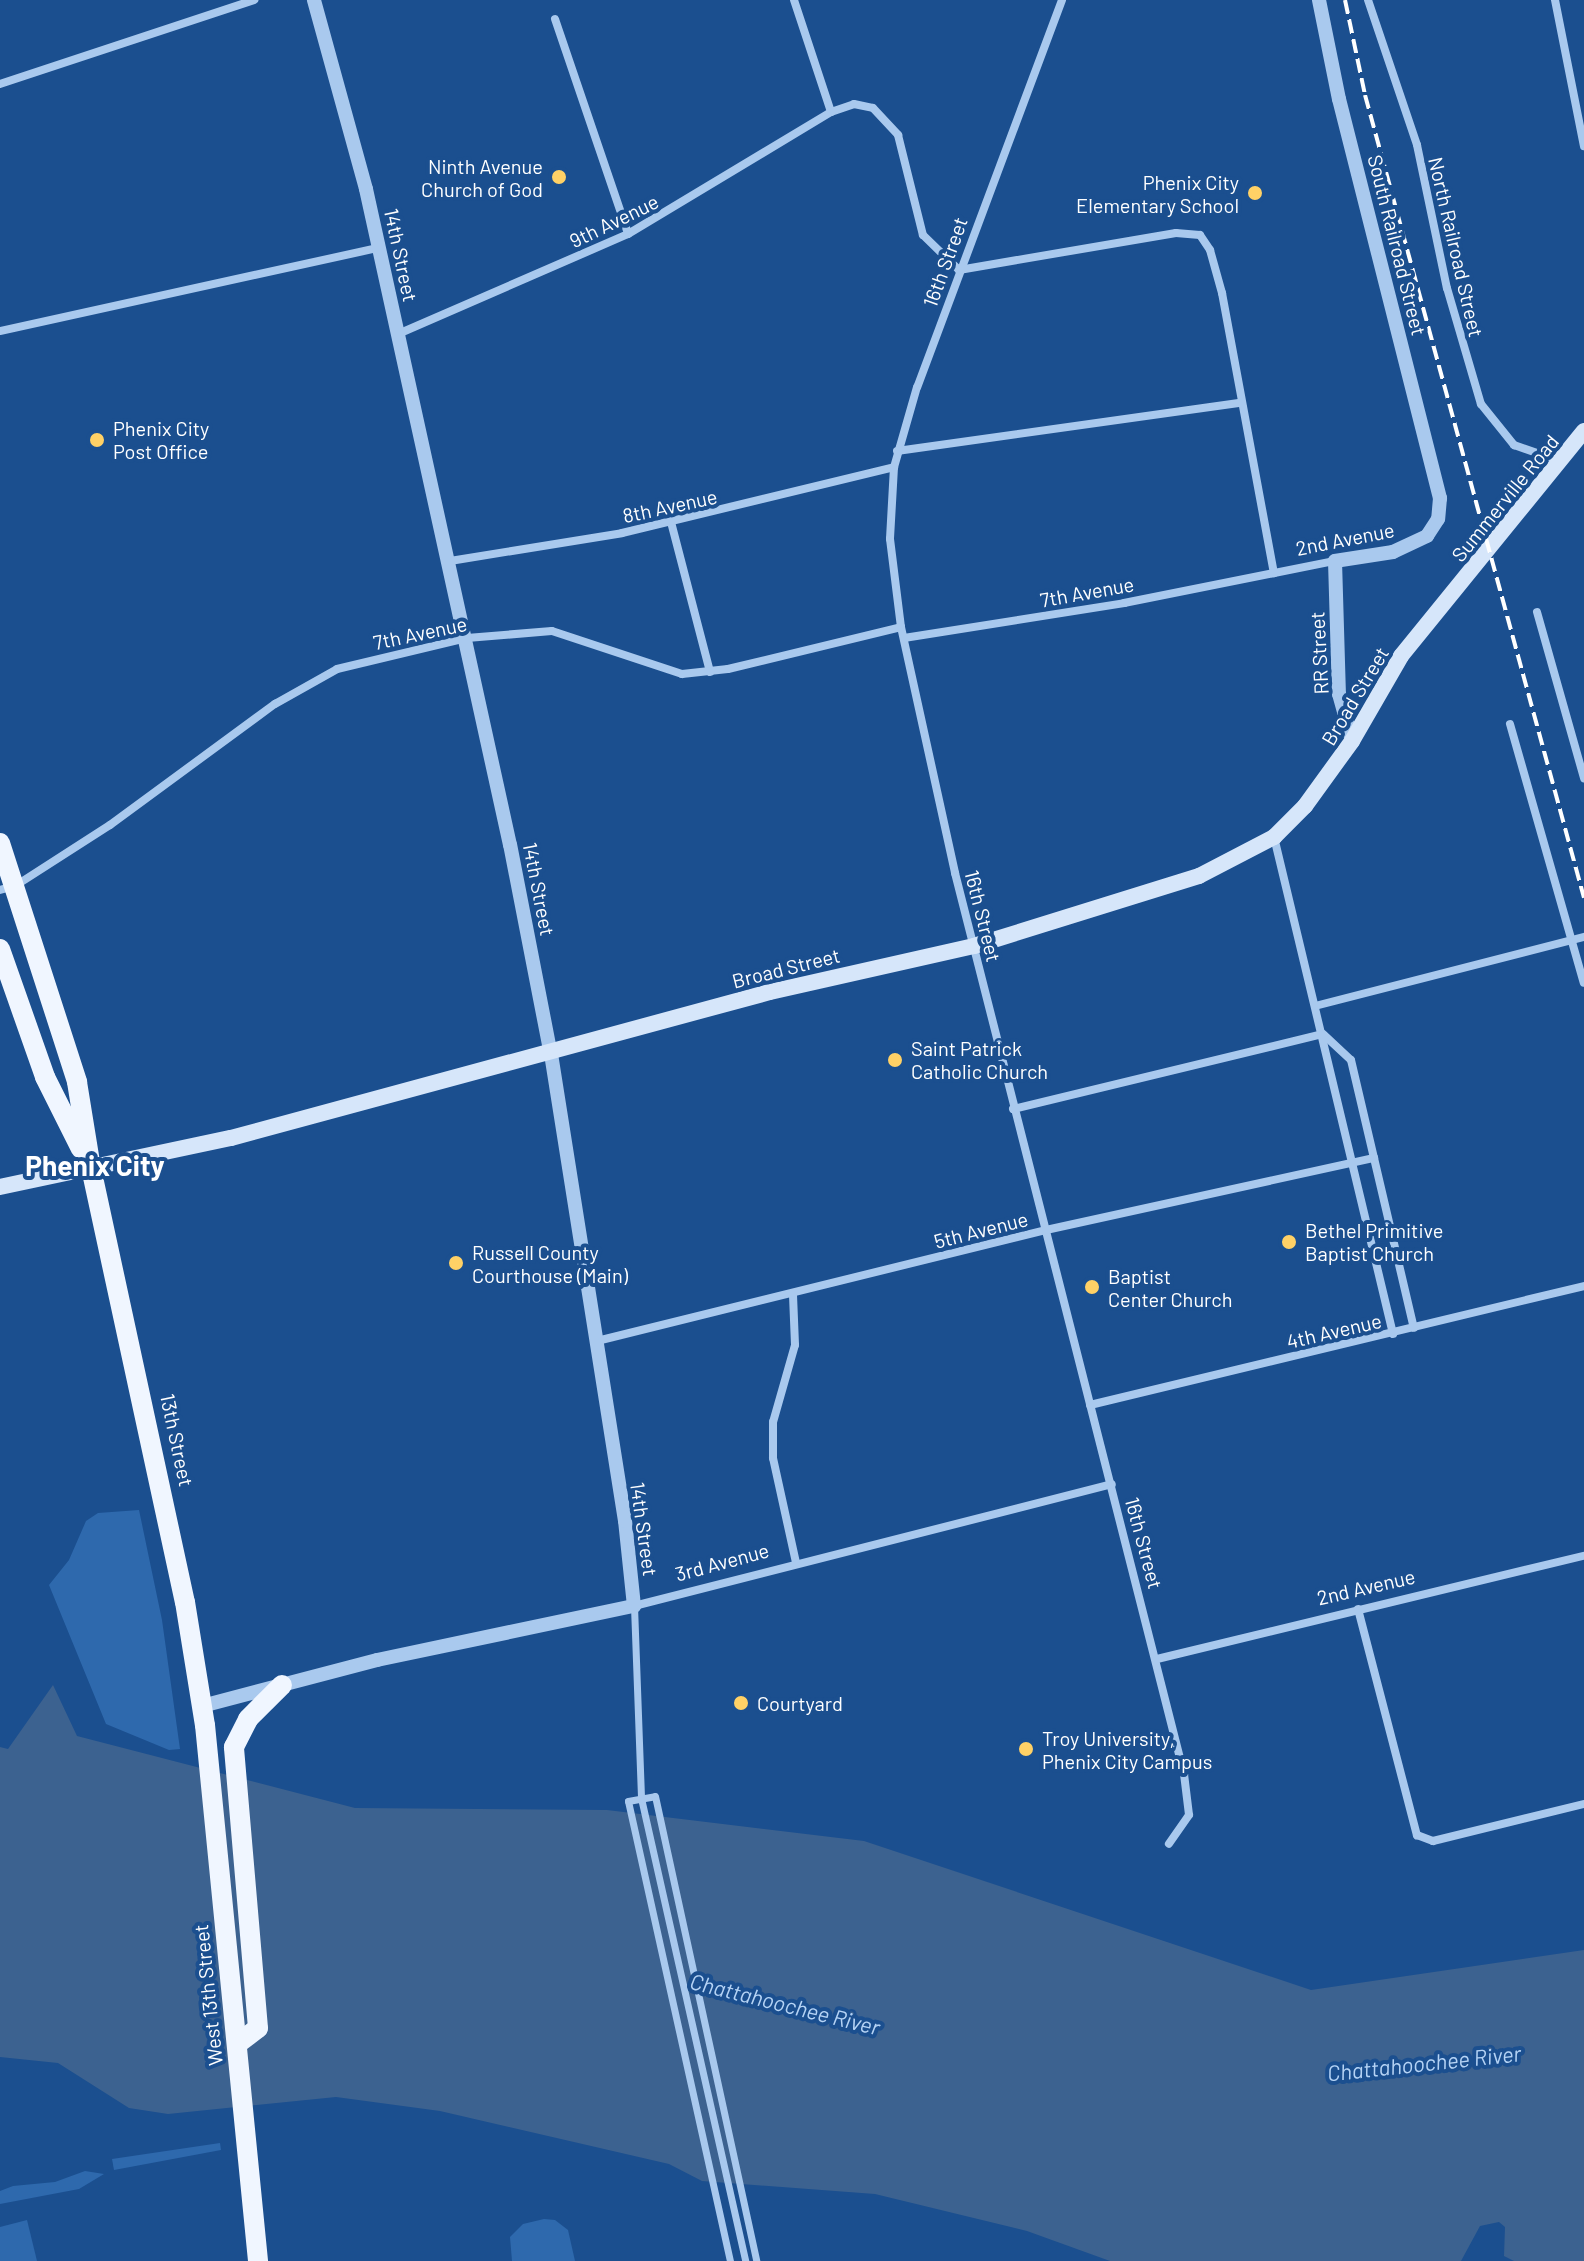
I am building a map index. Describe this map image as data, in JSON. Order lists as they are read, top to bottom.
{
  "streets": {
    "main road": [
      "Summerville Road",
      "Broad Street",
      "13th Street",
      "West 13th Street"
    ],
    "street": [
      "9th Avenue",
      "South Railroad Street",
      "North Railroad Street",
      "14th Street",
      "16th Street",
      "8th Avenue",
      "2nd Avenue",
      "7th Avenue",
      "RR Street",
      "5th Avenue",
      "4th Avenue",
      "3rd Avenue"
    ]
  },
  "crossings": [
    ["9th Avenue", "14th Street"],
    ["South Railroad Street", "2nd Avenue"],
    ["North Railroad Street", "Summerville Road"],
    ["14th Street", "8th Avenue"],
    ["14th Street", "7th Avenue"],
    ["14th Street", "Broad Street"],
    ["14th Street", "5th Avenue"],
    ["14th Street", "3rd Avenue"],
    ["16th Street", "8th Avenue"],
    ["16th Street", "2nd Avenue"],
    ["16th Street", "7th Avenue"],
    ["16th Street", "Broad Street"],
    ["16th Street", "5th Avenue"],
    ["16th Street", "4th Avenue"],
    ["16th Street", "3rd Avenue"],
    ["Summerville Road", "Broad Street"],
    ["2nd Avenue", "7th Avenue"],
    ["2nd Avenue", "RR Street"],
    ["7th Avenue", "13th Street"],
    ["RR Street", "Broad Street"],
    ["Broad Street", "13th Street"],
    ["13th Street", "3rd Avenue"],
    ["13th Street", "West 13th Street"],
    ["3rd Avenue", "West 13th Street"]
  ],
  "districts": ["Phenix City"],
  "water": ["Chattahoochee River"],
  "places": [
    "Ninth Avenue Church of God",
    "Phenix City Elementary School",
    "Phenix City Post Office",
    "Saint Patrick Catholic Church",
    "Bethel Primitive Baptist Church",
    "Russell County Courthouse (Main)",
    "Baptist Center Church",
    "Courtyard",
    "Troy University, Phenix City Campus"
  ]
}
